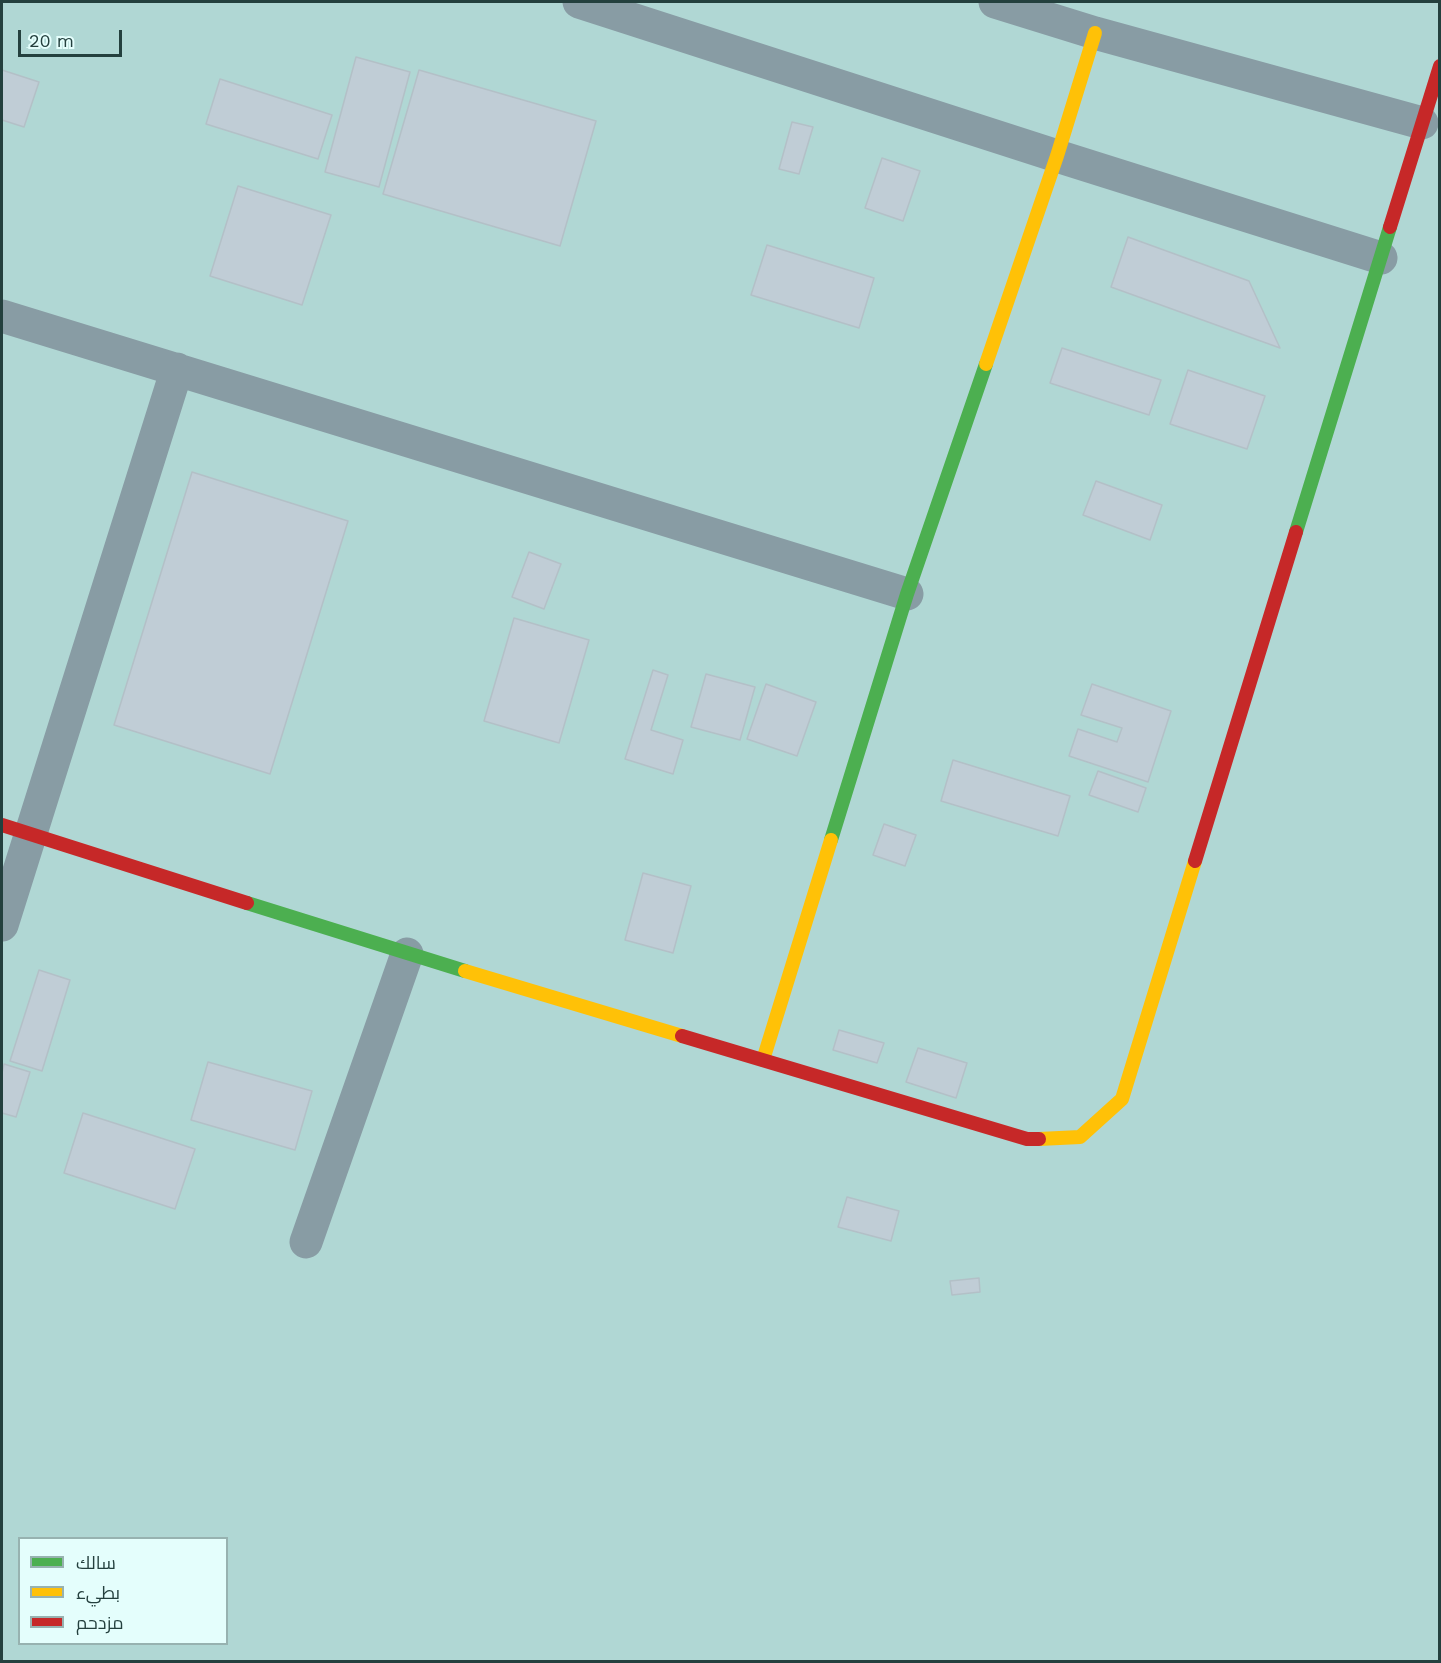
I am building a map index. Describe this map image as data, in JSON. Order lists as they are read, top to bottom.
{
  "legend": ["سالك", "بطيء", "مزدحم"],
  "scale_bar": "20 m"
}
